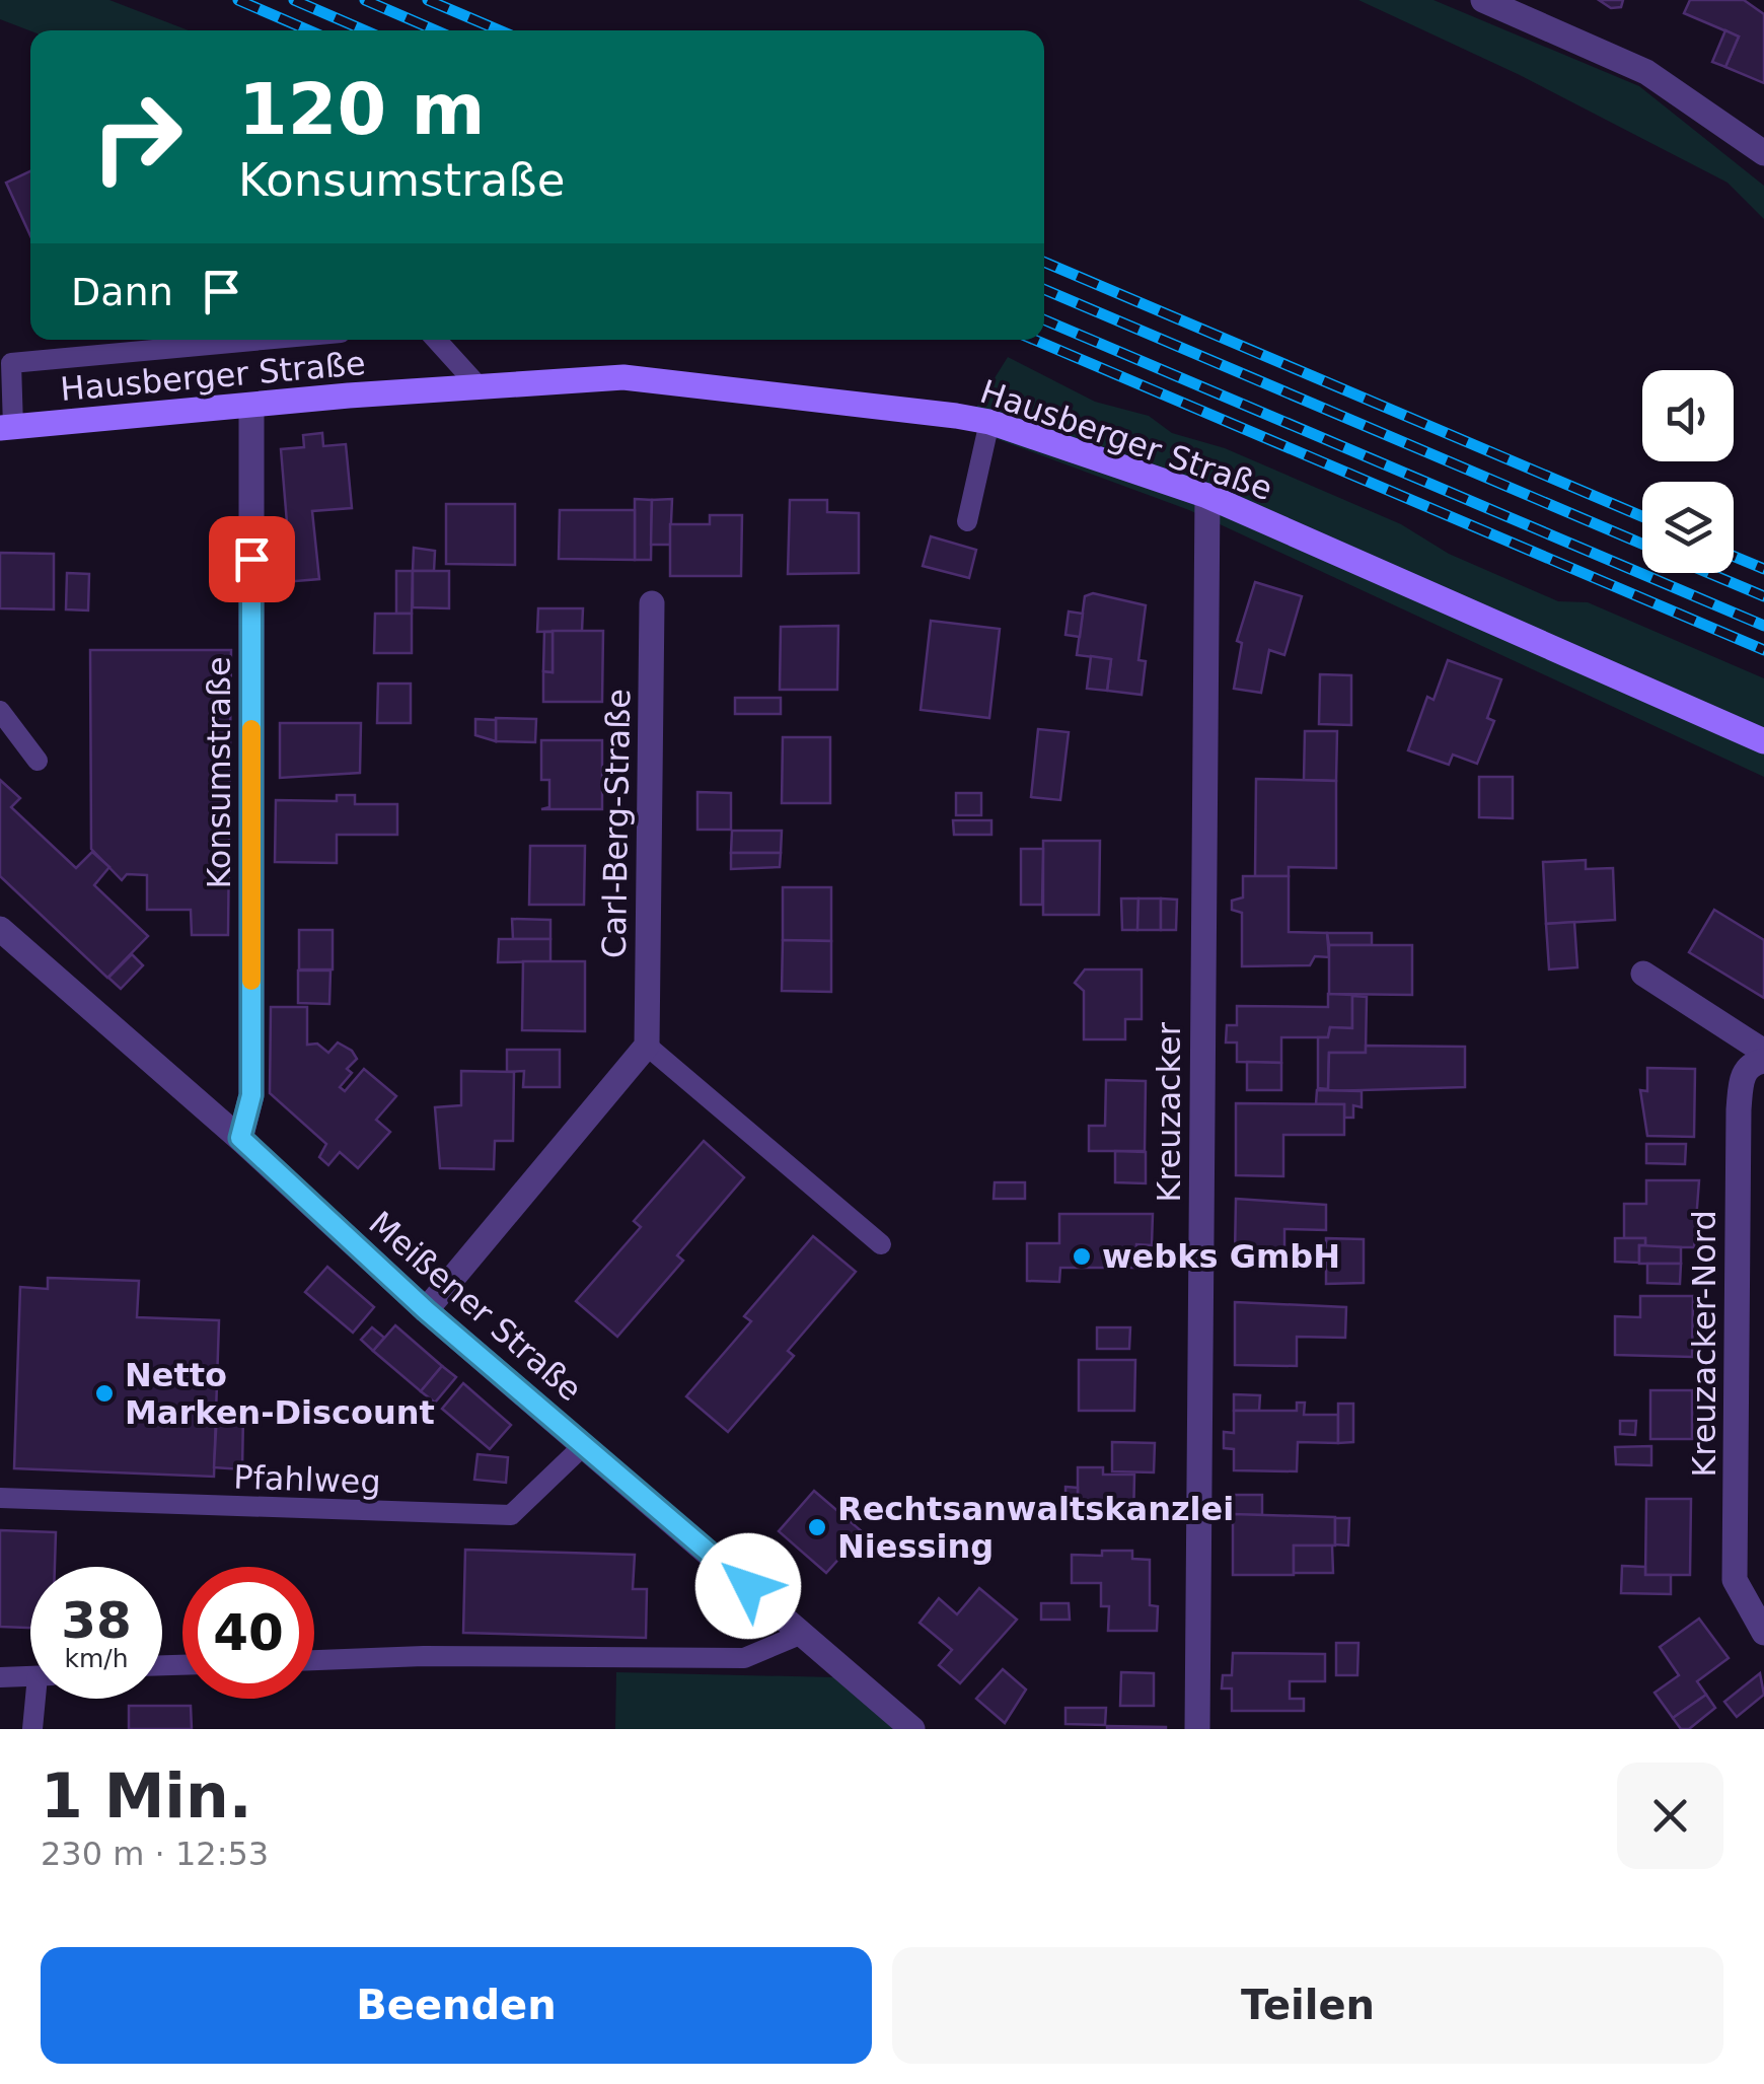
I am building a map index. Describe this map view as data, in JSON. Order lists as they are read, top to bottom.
{
  "streets": {
    "main road": ["Hausberger Straße"],
    "street": [
      "Konsumstraße",
      "Carl-Berg-Straße",
      "Kreuzacker",
      "Meißener Straße",
      "Kreuzacker-Nord"
    ],
    "lane": ["Pfahlweg"]
  },
  "crossings": [
    ["Hausberger Straße", "Konsumstraße"],
    ["Hausberger Straße", "Kreuzacker"],
    ["Konsumstraße", "Meißener Straße"],
    ["Meißener Straße", "Pfahlweg"]
  ],
  "places": ["webks GmbH", "Netto Marken-Discount", "Rechtsanwaltskanzlei Niessing"],
  "page": {
    "turn": ["120 m", "Konsumstraße"],
    "then": "Dann",
    "speed": "38 km/h",
    "limit": "40",
    "heading": ["1 Min.", "230 m · 12:53"],
    "buttons": ["Beenden", "Teilen"]
  }
}
